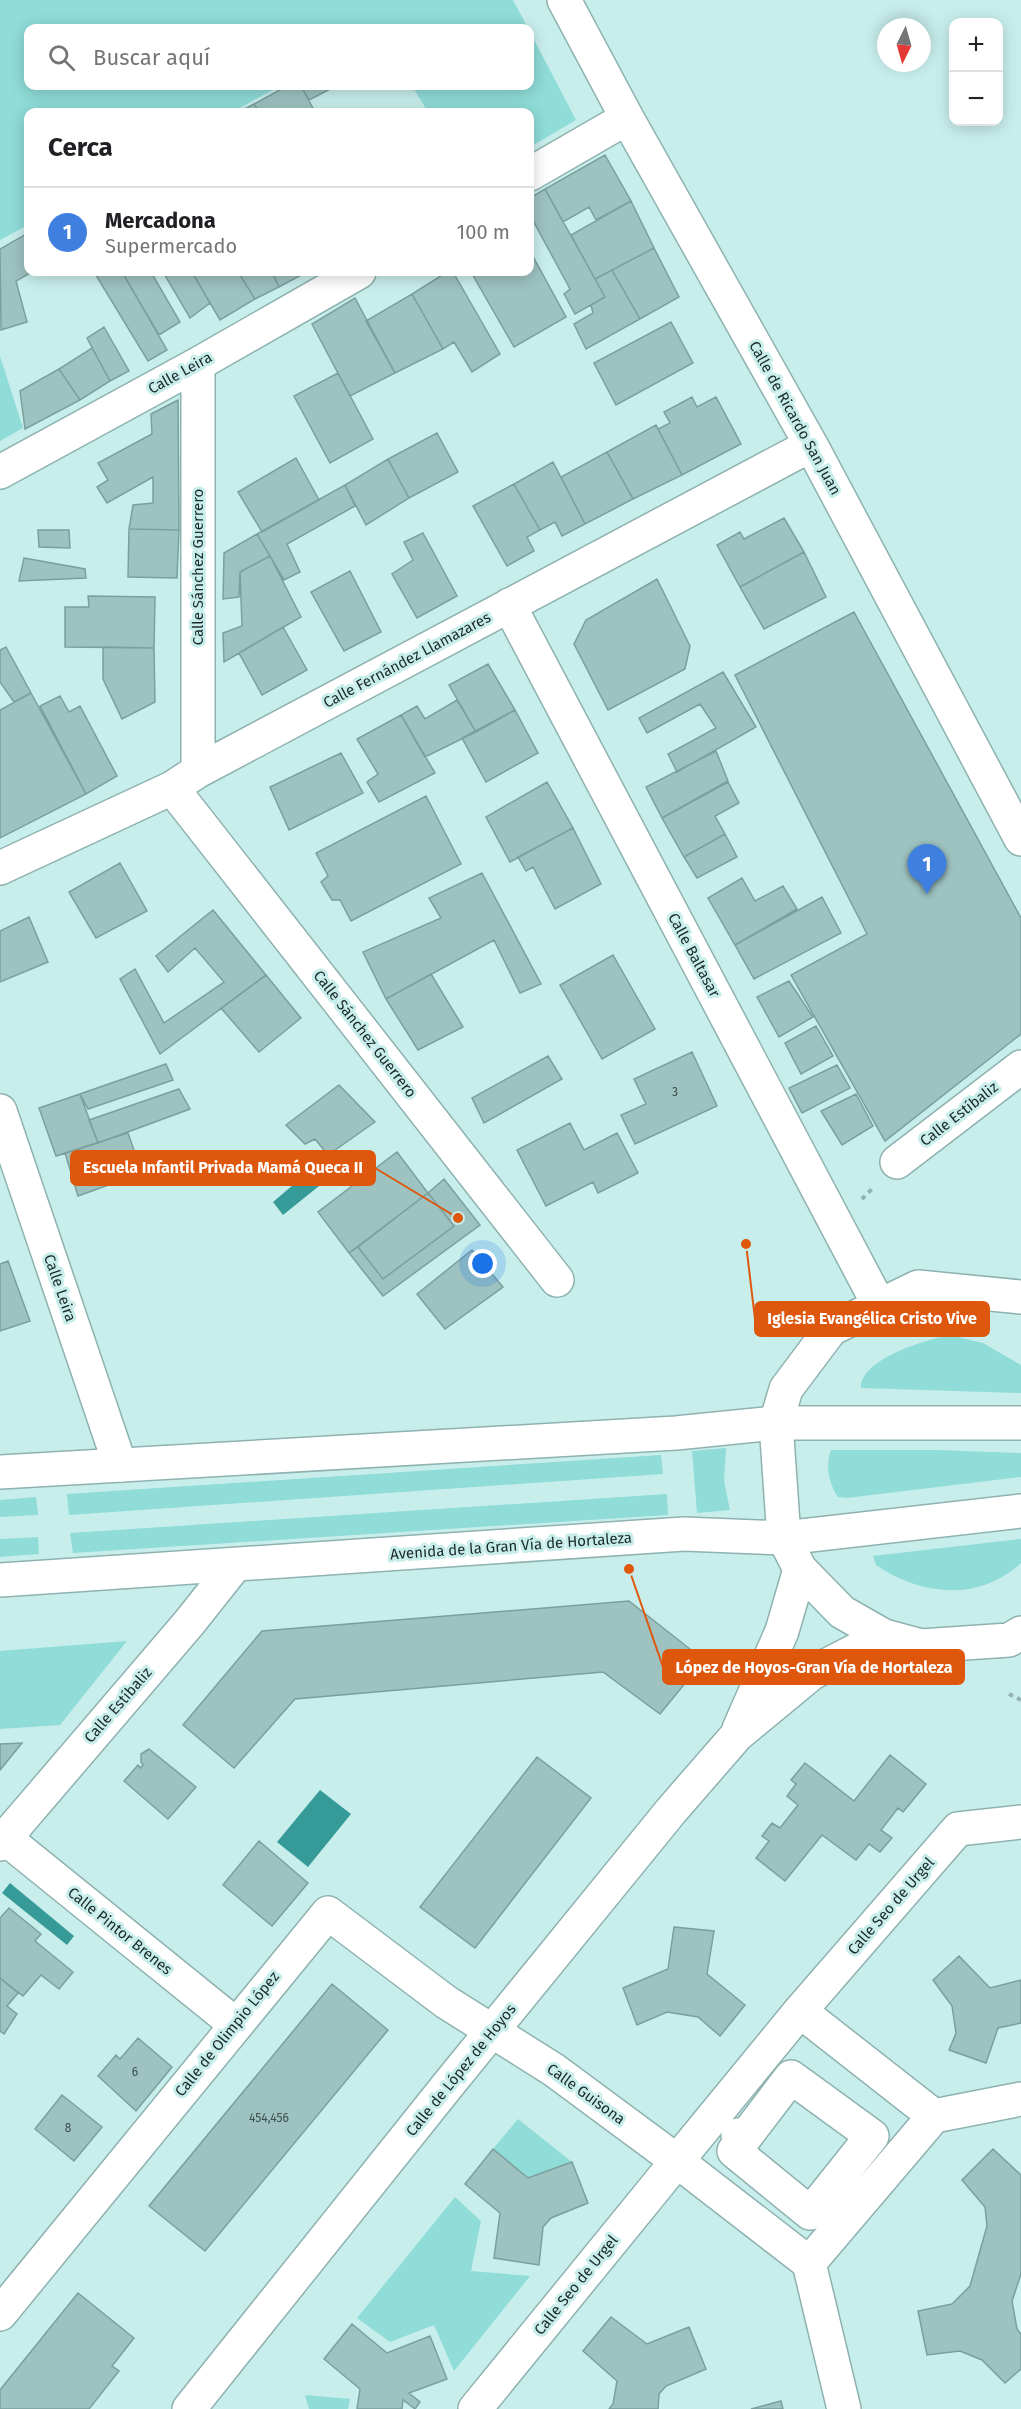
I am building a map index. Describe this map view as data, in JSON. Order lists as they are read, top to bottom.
{
  "streets": {
    "street": [
      "Calle Leira",
      "Calle de Ricardo San Juan",
      "Calle Sánchez Guerrero",
      "Calle Fernández Llamazares",
      "Calle Baltasar",
      "Calle Estíbaliz",
      "Avenida de la Gran Vía de Hortaleza",
      "Calle Seo de Urgel",
      "Calle Pintor Brenes",
      "Calle de Olimpio López",
      "Calle de López de Hoyos",
      "Calle Guisona"
    ]
  },
  "crossings": [
    ["Calle Leira", "Calle Sánchez Guerrero"],
    ["Calle de Ricardo San Juan", "Calle Fernández Llamazares"],
    ["Calle Sánchez Guerrero", "Calle Fernández Llamazares"],
    ["Calle Fernández Llamazares", "Calle Baltasar"],
    ["Calle Estíbaliz", "Avenida de la Gran Vía de Hortaleza"],
    ["Calle Estíbaliz", "Calle Pintor Brenes"],
    ["Calle Seo de Urgel", "Calle Guisona"],
    ["Calle Pintor Brenes", "Calle de Olimpio López"],
    ["Calle de Olimpio López", "Calle de López de Hoyos"],
    ["Calle de Olimpio López", "Calle Guisona"],
    ["Calle de López de Hoyos", "Calle Guisona"]
  ],
  "places": ["Escuela Infantil Privada Mamá Queca II", "Iglesia Evangélica Cristo Vive", "López de Hoyos-Gran Vía de Hortaleza"],
  "house_numbers": [
    "3",
    "6",
    "454,456",
    "8"
  ],
  "north": "bottom",
  "page": {
    "map_buttons": ["+", "−"],
    "search": "Buscar aquí",
    "heading": "Cerca",
    "list": [
      {
        "mark": "1",
        "name": "Mercadona",
        "note": "Supermercado",
        "value": "100 m"
      }
    ],
    "pins": "1"
  }
}
